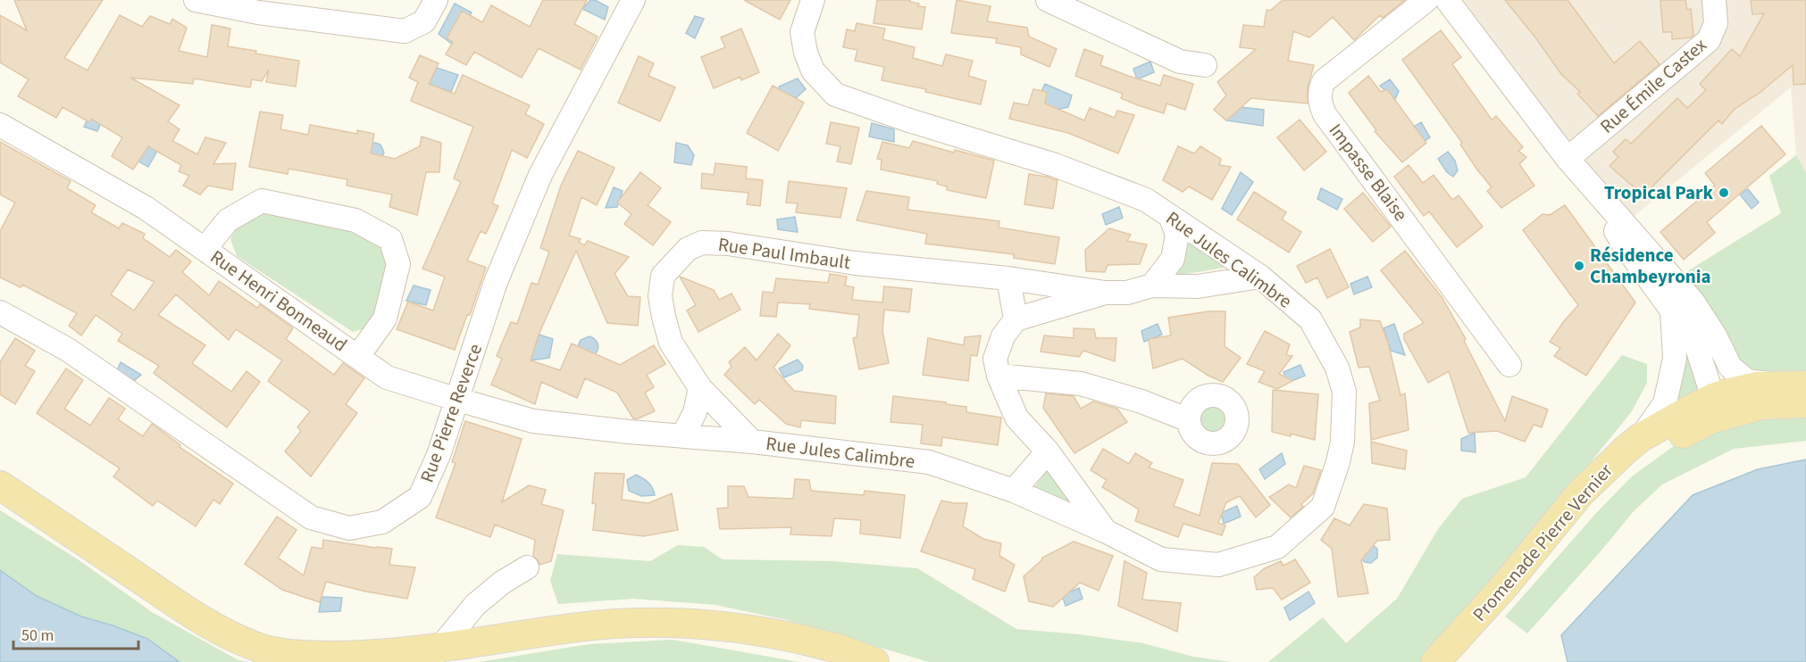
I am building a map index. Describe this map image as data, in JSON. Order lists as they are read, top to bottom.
{
  "streets": {
    "main road": ["Promenade Pierre Vernier"],
    "street": [
      "Rue Émile Castex",
      "Impasse Blaise",
      "Rue Paul Imbault",
      "Rue Jules Calimbre",
      "Rue Henri Bonneaud",
      "Rue Pierre Reverce"
    ]
  },
  "crossings": [
    ["Rue Paul Imbault", "Rue Jules Calimbre"],
    ["Rue Jules Calimbre", "Rue Henri Bonneaud"],
    ["Rue Henri Bonneaud", "Rue Pierre Reverce"]
  ],
  "places": ["Tropical Park", "Résidence Chambeyronia"],
  "scale_bar": "50 m"
}
